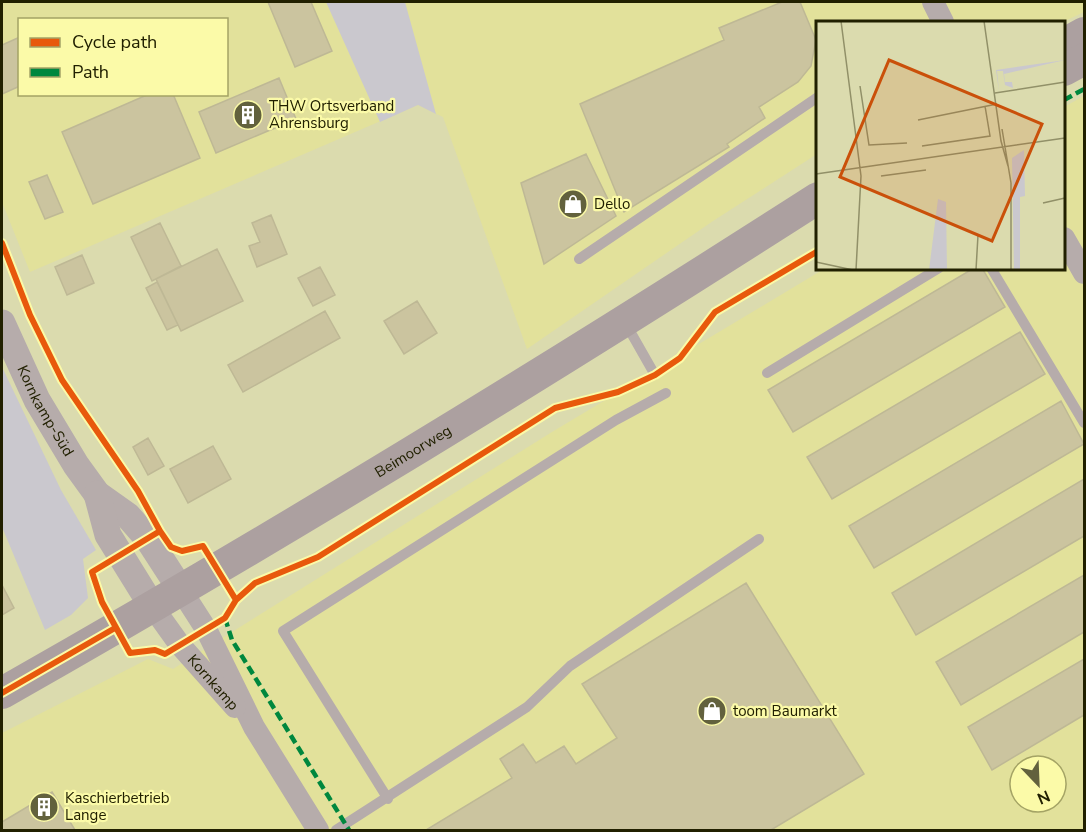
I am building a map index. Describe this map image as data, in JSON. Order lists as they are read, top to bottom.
{
  "streets": {
    "main road": ["Beimoorweg"],
    "street": ["Kornkamp-Süd", "Kornkamp"]
  },
  "crossings": [
    ["Kornkamp-Süd", "Beimoorweg"],
    ["Kornkamp-Süd", "Kornkamp"],
    ["Beimoorweg", "Kornkamp"]
  ],
  "places": {
    "building": ["THW Ortsverband Ahrensburg", "Kaschierbetrieb Lange"],
    "shop": ["Dello", "toom Baumarkt"]
  },
  "legend": ["Cycle path", "Path"],
  "north": "bottom right"
}
